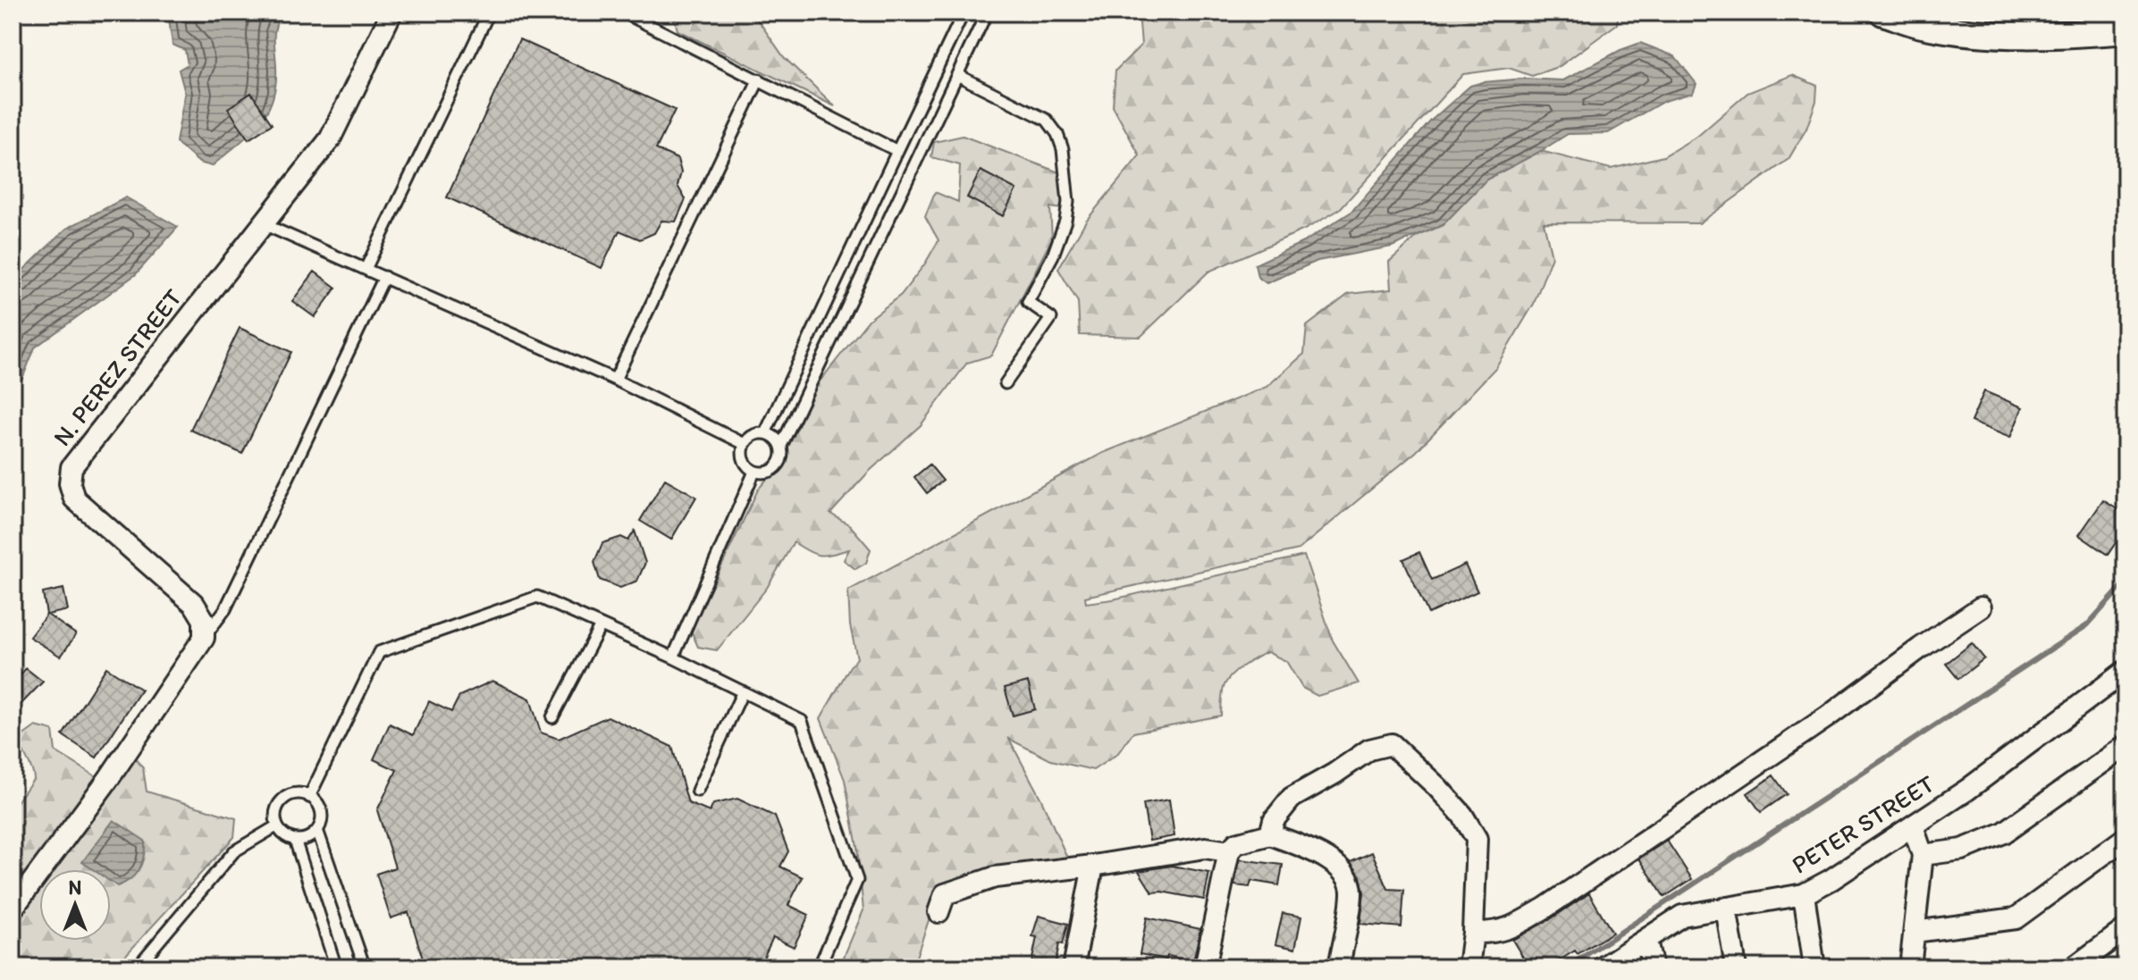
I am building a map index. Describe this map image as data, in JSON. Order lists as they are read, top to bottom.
{
  "streets": {
    "street": ["N. PEREZ STREET", "PETER STREET"]
  },
  "north": "top"
}
